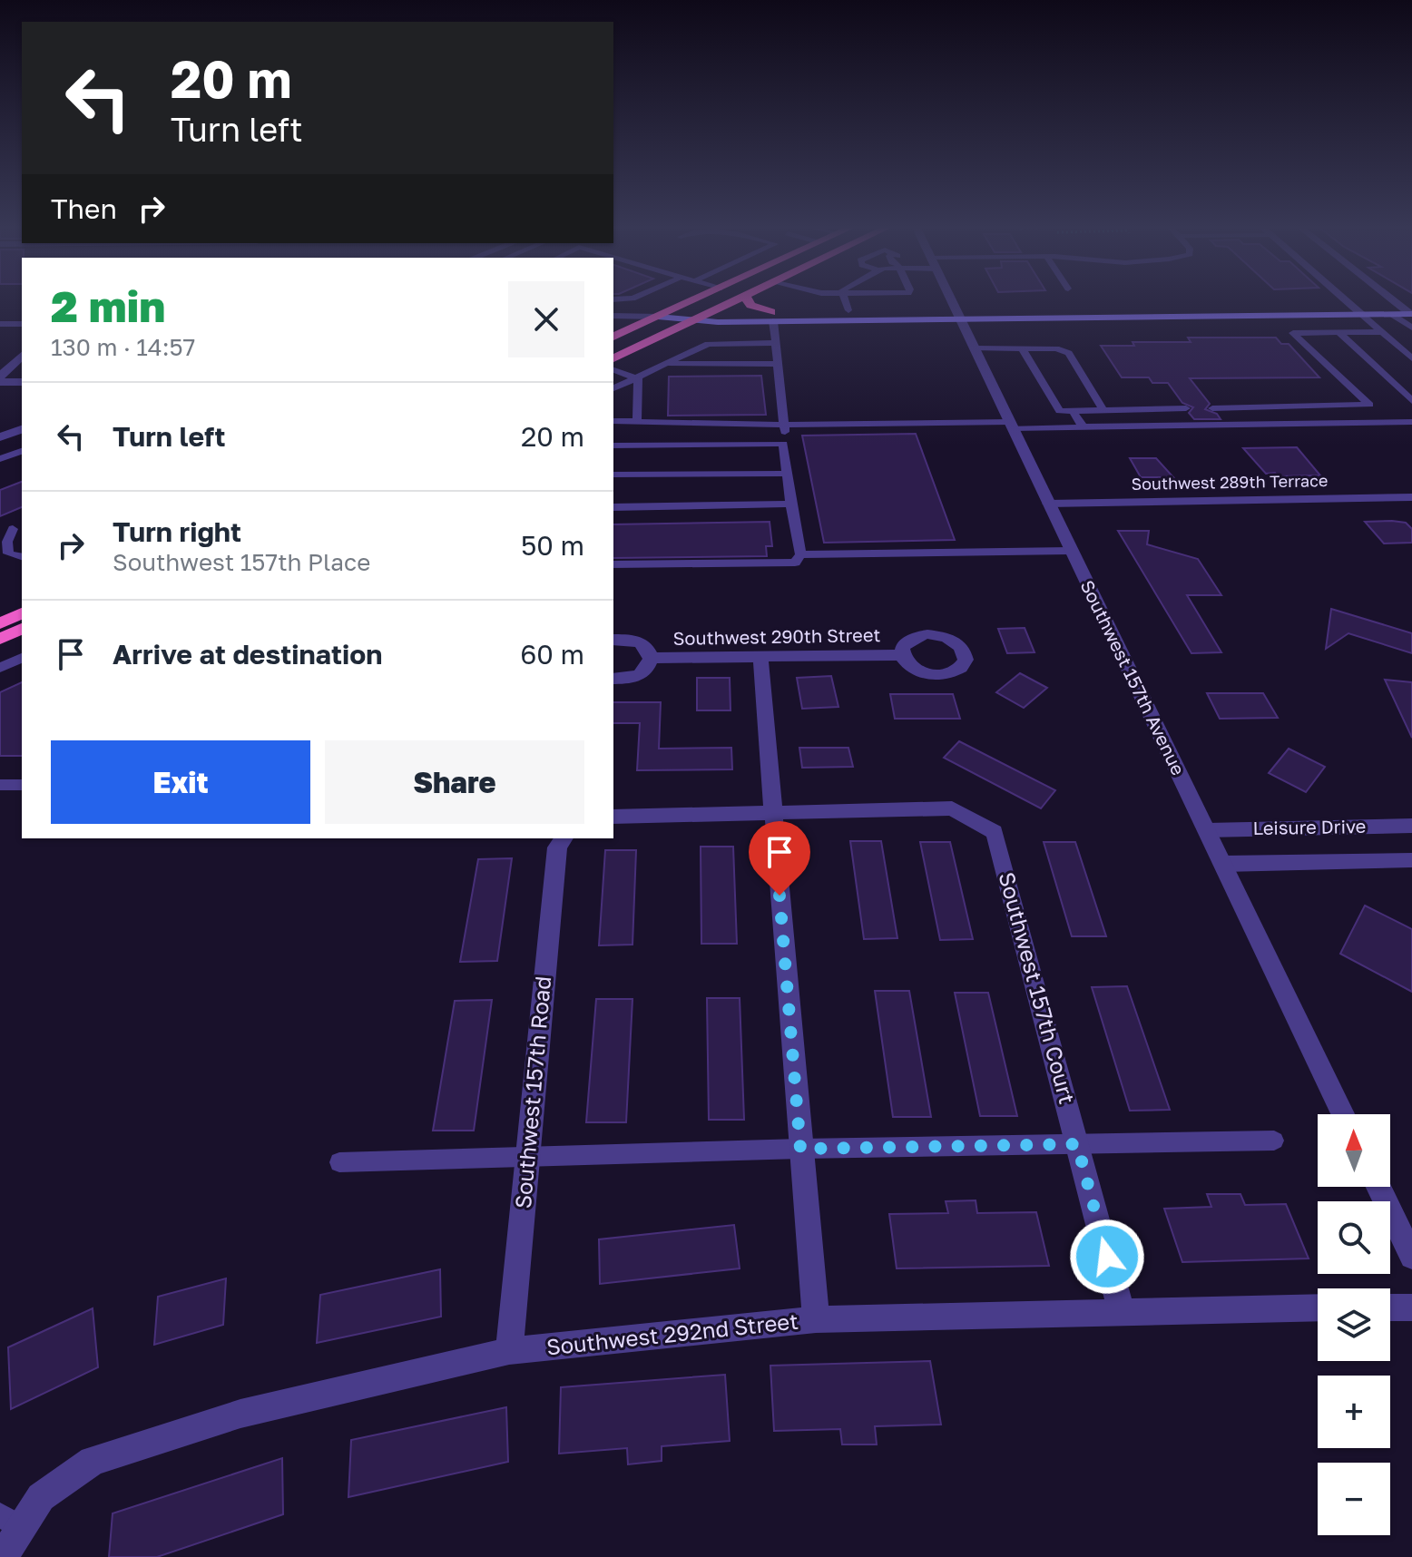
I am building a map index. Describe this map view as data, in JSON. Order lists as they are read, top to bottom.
{
  "streets": {
    "street": [
      "Southwest 289th Terrace",
      "Southwest 290th Street",
      "Southwest 157th Avenue",
      "Leisure Drive",
      "Southwest 157th Court",
      "Southwest 157th Road",
      "Southwest 292nd Street"
    ]
  },
  "crossings": [
    ["Southwest 289th Terrace", "Southwest 157th Avenue"],
    ["Southwest 157th Avenue", "Leisure Drive"],
    ["Southwest 157th Court", "Southwest 292nd Street"],
    ["Southwest 157th Road", "Southwest 292nd Street"]
  ],
  "north": "top",
  "page": {
    "turn": ["20 m", "Turn left"],
    "then": "Then",
    "heading": ["2 min", "130 m · 14:57"],
    "list": [
      {
        "name": "Turn left",
        "value": "20 m"
      },
      {
        "name": "Turn right",
        "note": "Southwest 157th Place",
        "value": "50 m"
      },
      {
        "name": "Arrive at destination",
        "value": "60 m"
      }
    ],
    "buttons": ["Exit", "Share"],
    "map_buttons": ["+", "−"]
  }
}
